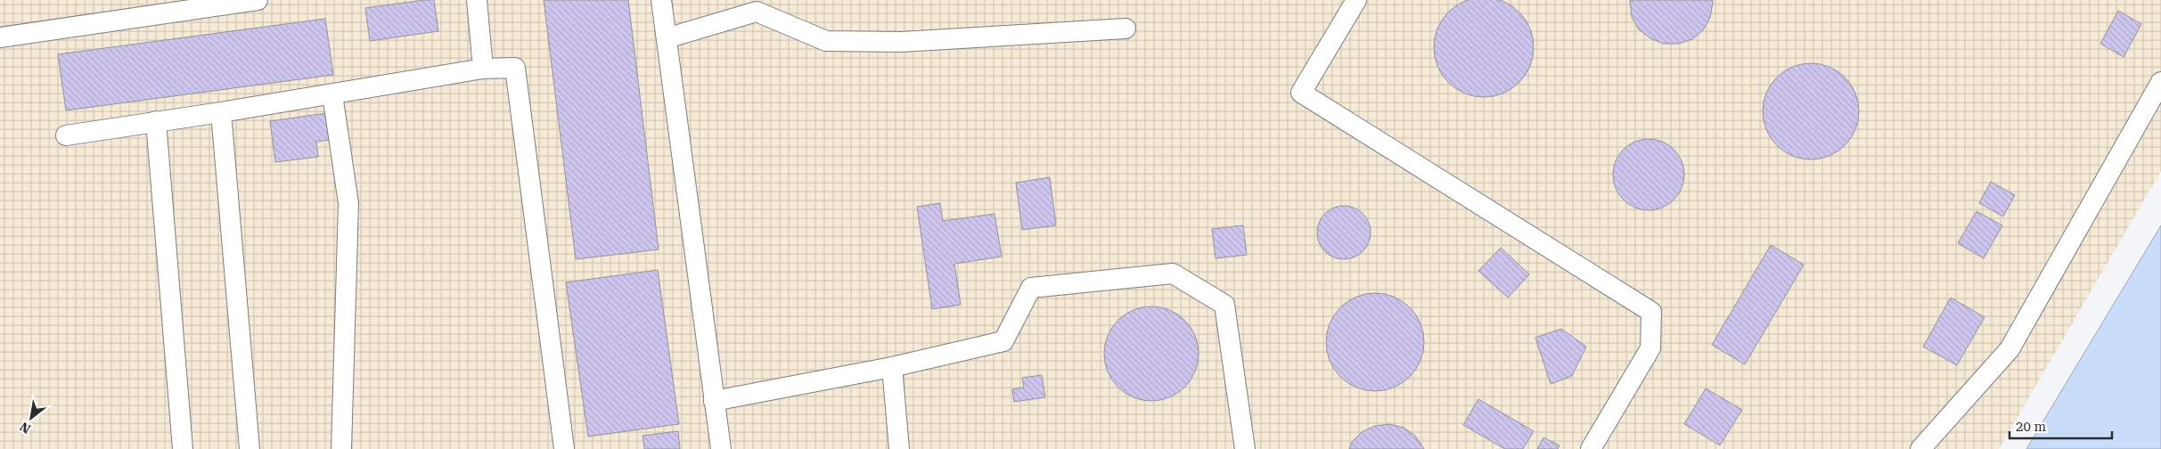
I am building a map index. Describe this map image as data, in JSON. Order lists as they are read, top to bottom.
{
  "scale_bar": "20 m",
  "north": "bottom left"
}
